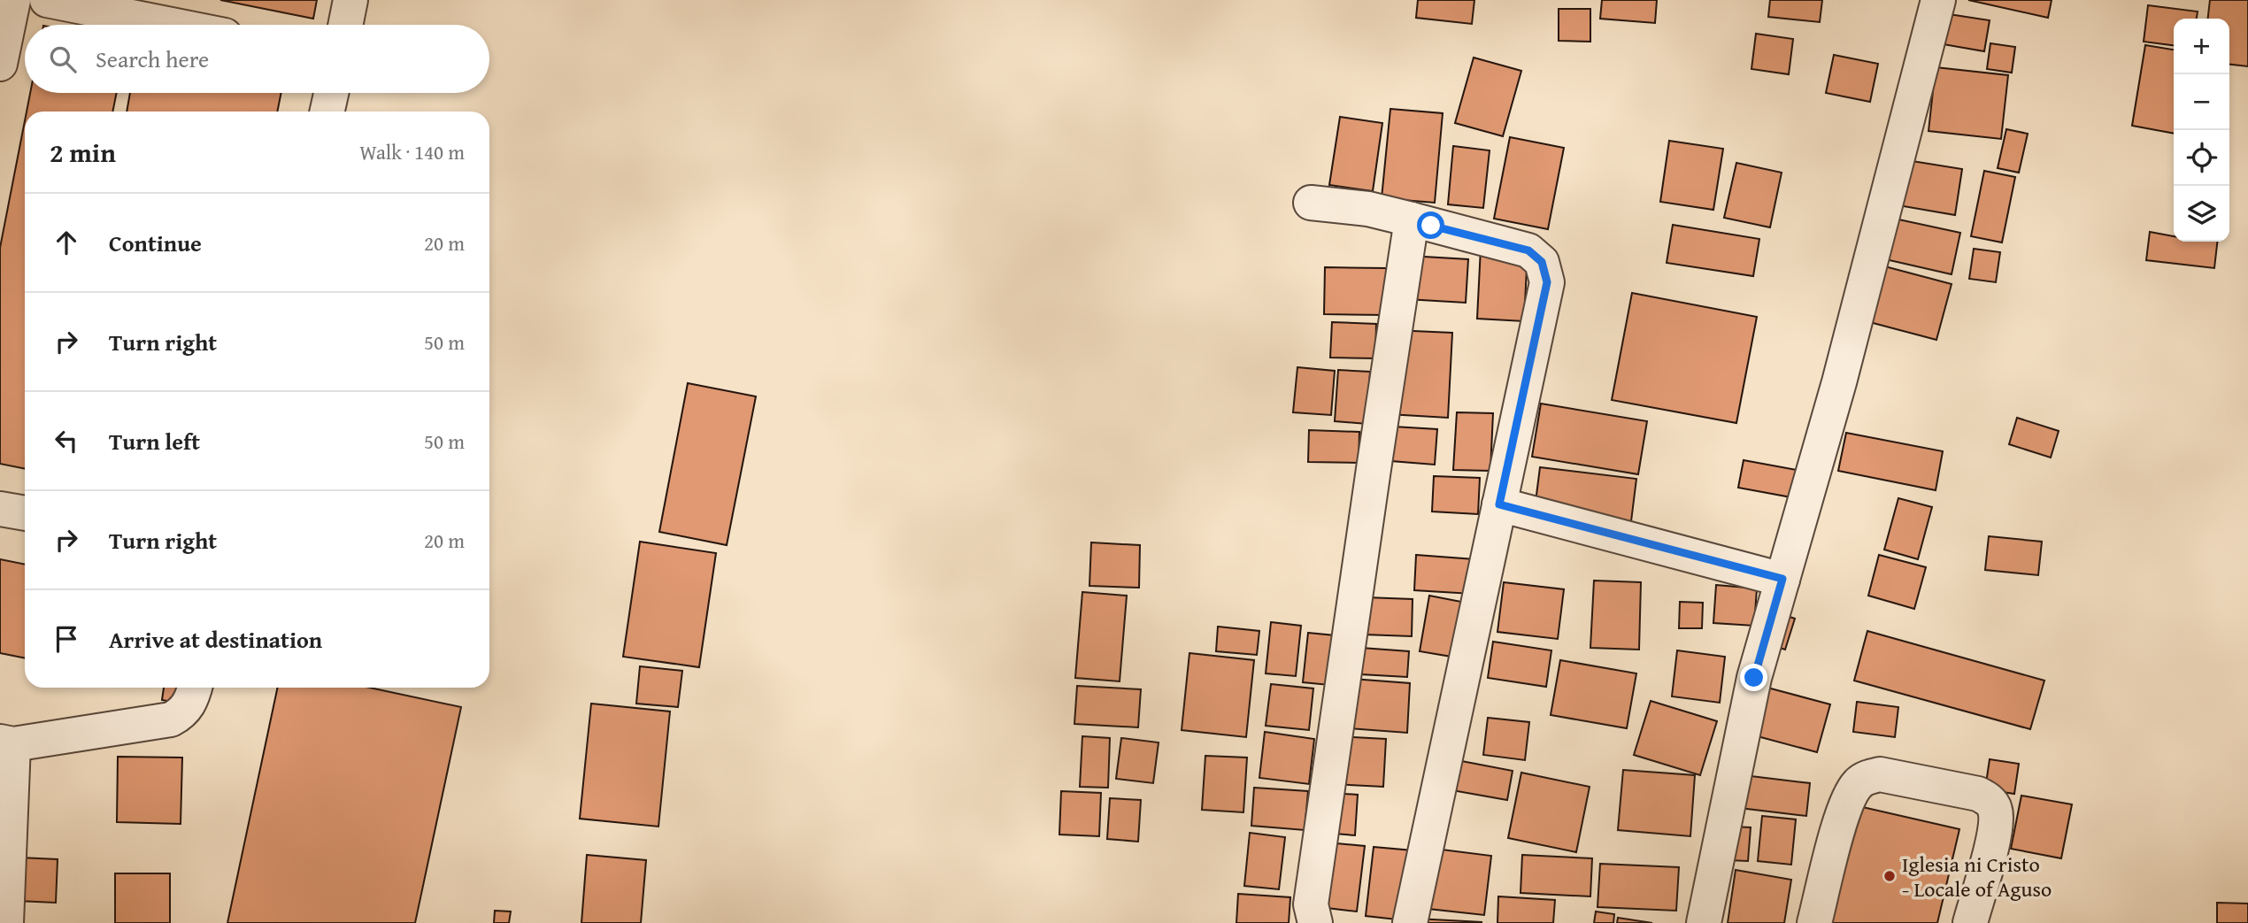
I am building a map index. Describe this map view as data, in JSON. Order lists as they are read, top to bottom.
{
  "places": ["Iglesia ni Cristo - Locale of Aguso"],
  "page": {
    "map_buttons": ["+", "−"],
    "search": "Search here",
    "heading": ["2 min", "Walk · 140 m"],
    "list": [
      ["Continue", "20 m"],
      ["Turn right", "50 m"],
      ["Turn left", "50 m"],
      ["Turn right", "20 m"],
      "Arrive at destination"
    ]
  }
}
